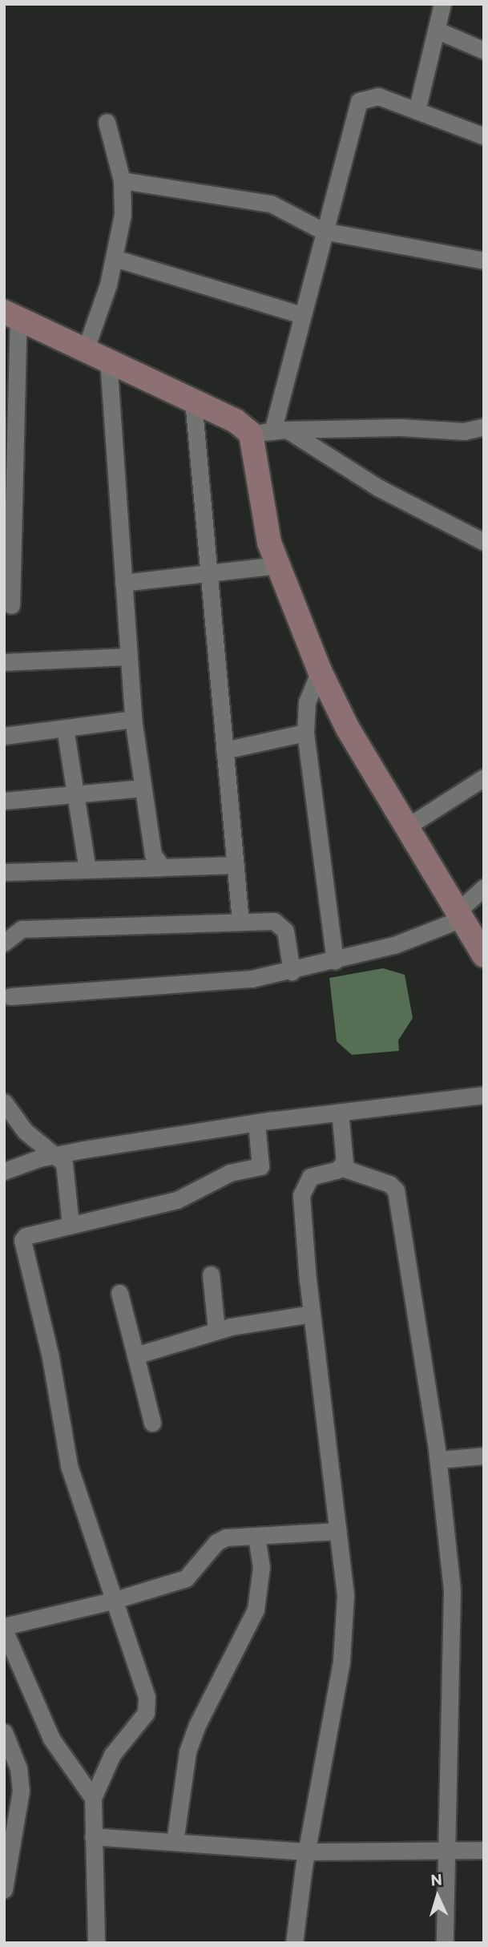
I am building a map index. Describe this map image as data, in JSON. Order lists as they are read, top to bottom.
{
  "north": "top"
}
